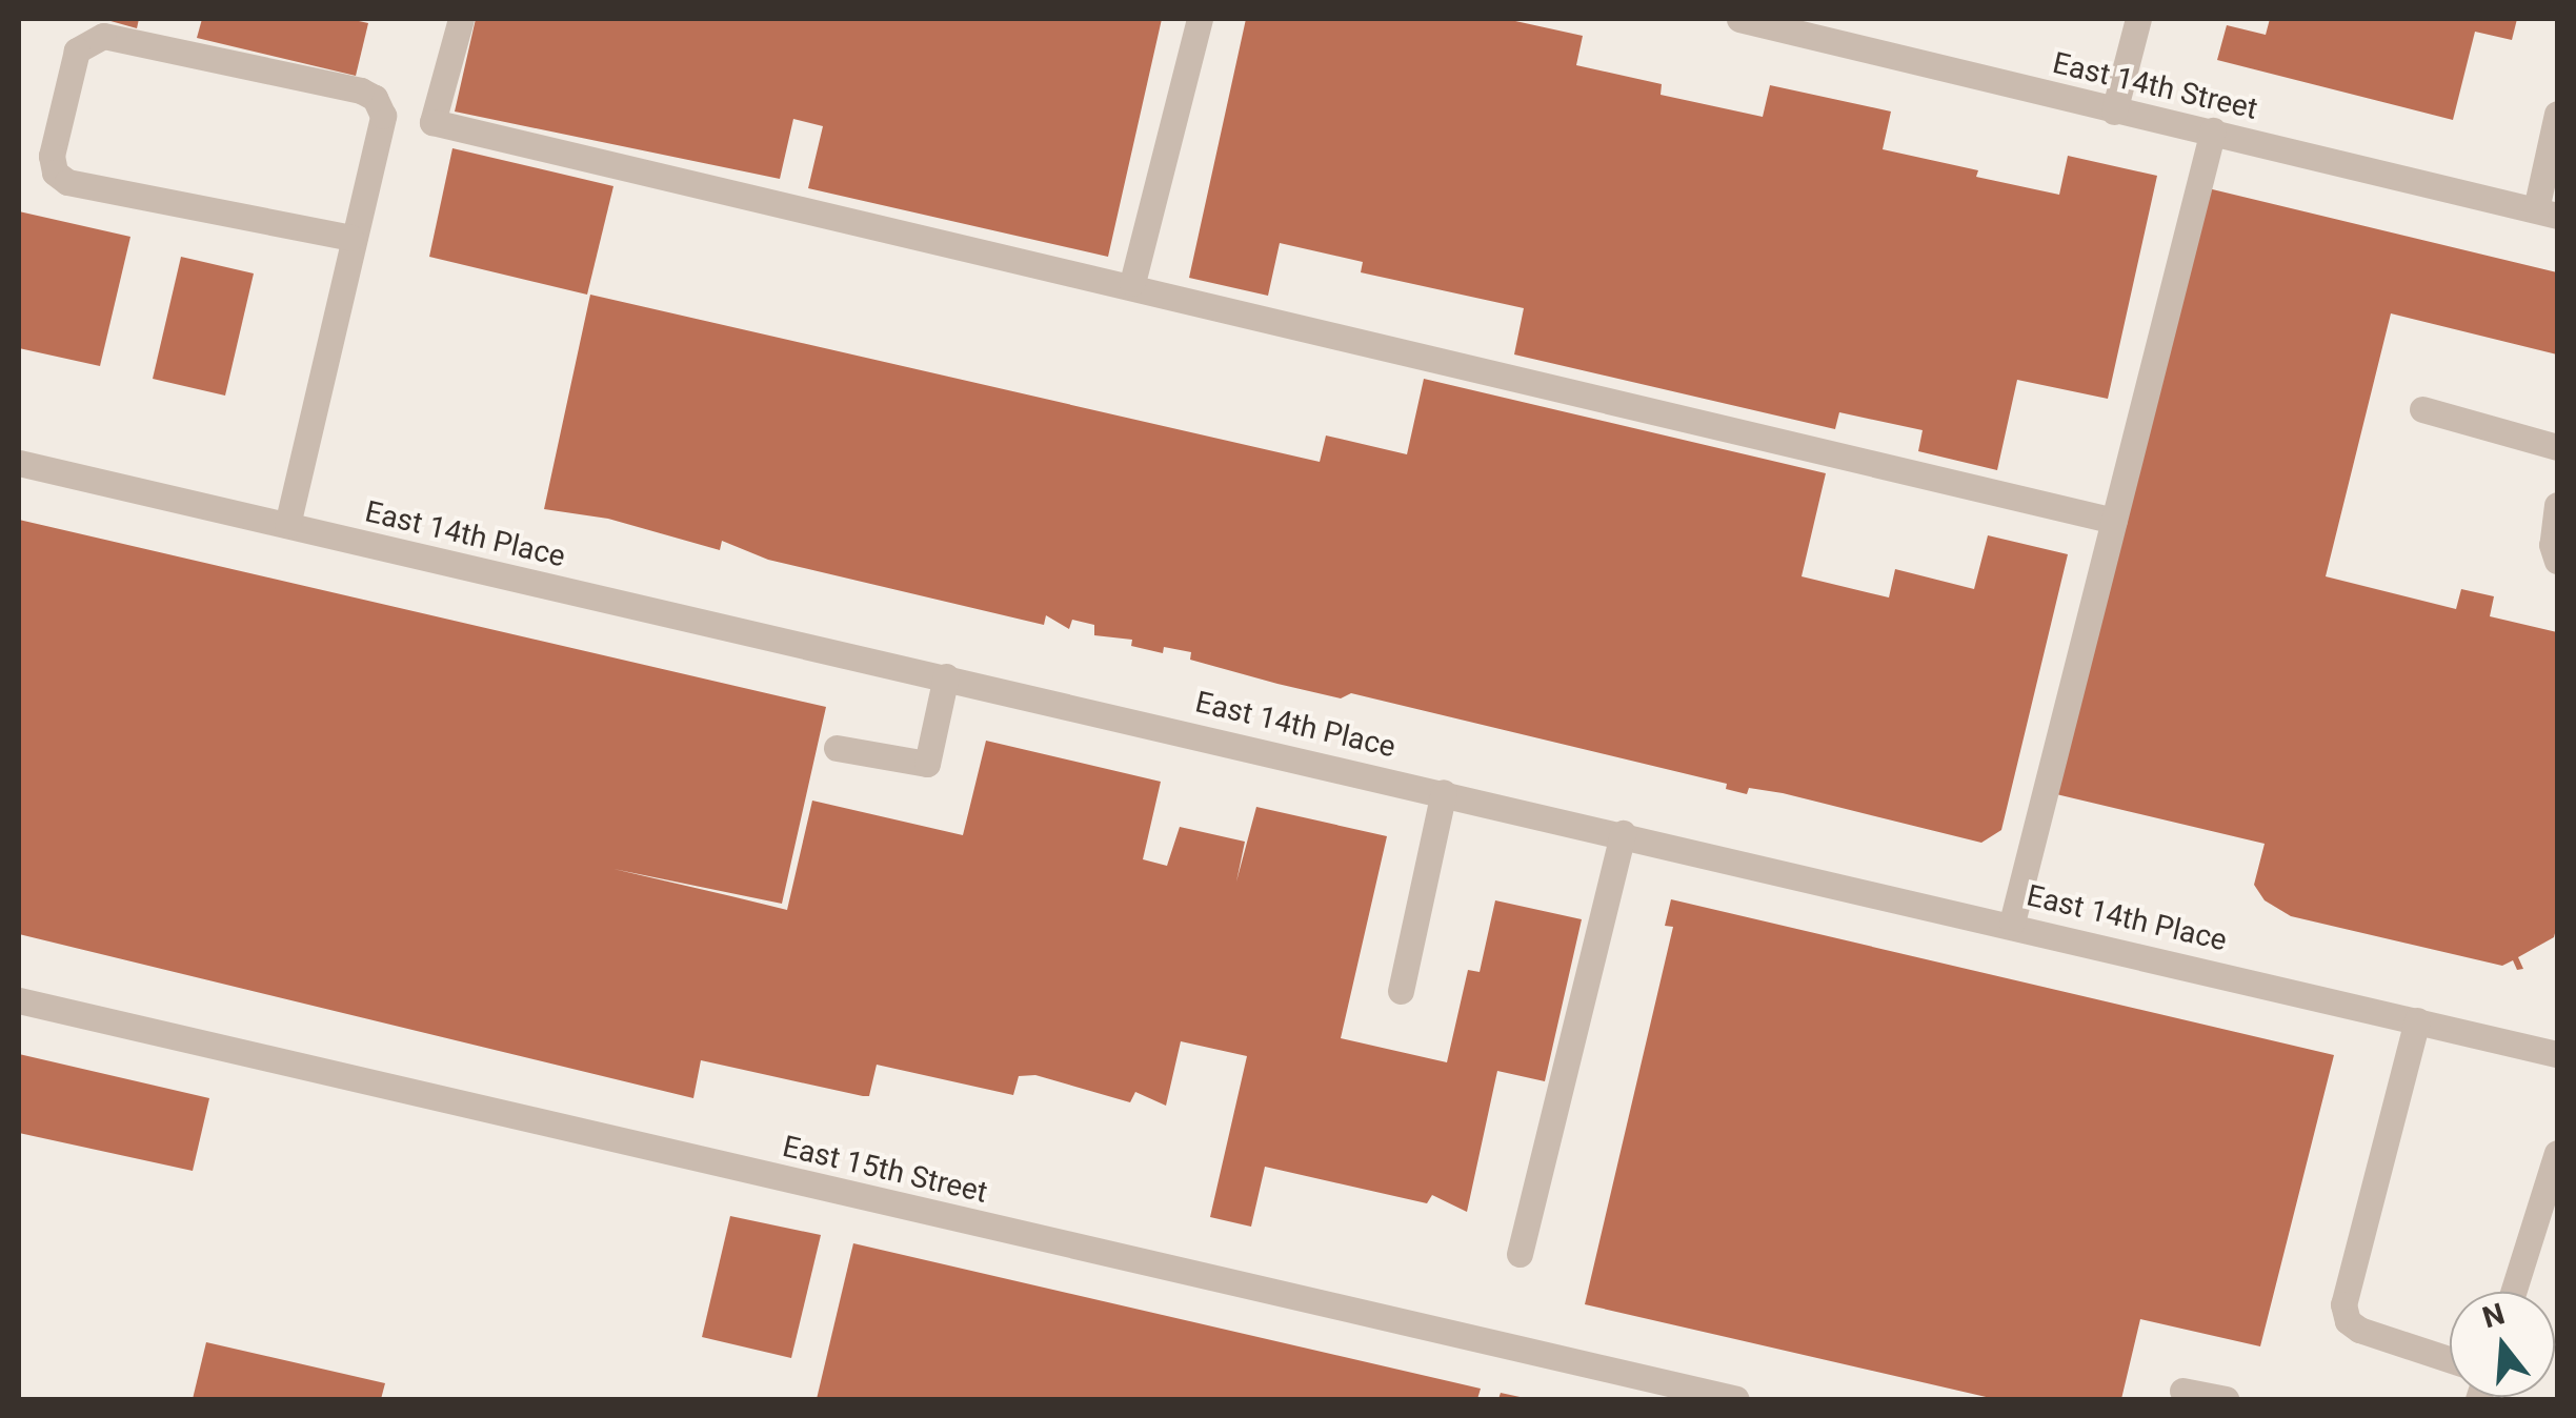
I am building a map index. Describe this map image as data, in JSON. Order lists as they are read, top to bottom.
{
  "streets": {
    "street": ["East 14th Street", "East 14th Place", "East 15th Street"]
  },
  "north": "top"
}
